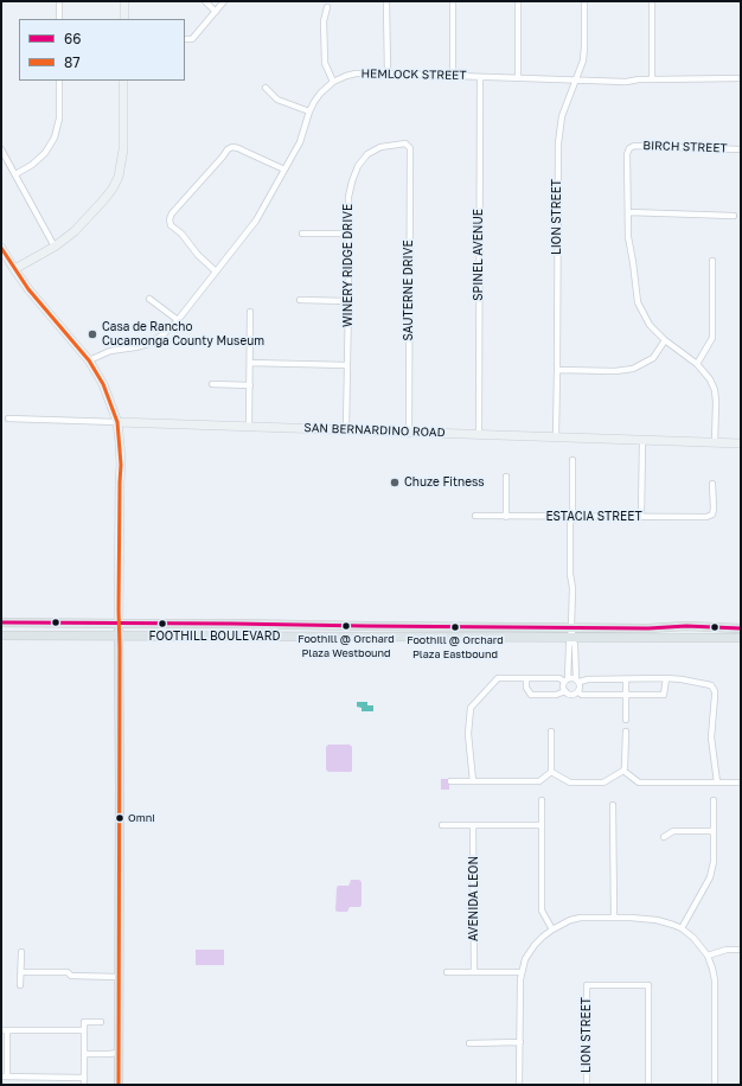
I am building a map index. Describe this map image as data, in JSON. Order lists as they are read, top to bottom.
{
  "streets": {
    "main road": ["FOOTHILL BOULEVARD"],
    "street": [
      "HEMLOCK STREET",
      "BIRCH STREET",
      "LION STREET",
      "SPINEL AVENUE",
      "WINERY RIDGE DRIVE",
      "SAUTERNE DRIVE",
      "SAN BERNARDINO ROAD",
      "ESTACIA STREET",
      "AVENIDA LEON"
    ]
  },
  "crossings": [
    ["HEMLOCK STREET", "LION STREET"],
    ["HEMLOCK STREET", "SPINEL AVENUE"],
    ["LION STREET", "SAN BERNARDINO ROAD"],
    ["SPINEL AVENUE", "SAN BERNARDINO ROAD"],
    ["WINERY RIDGE DRIVE", "SAUTERNE DRIVE"],
    ["WINERY RIDGE DRIVE", "SAN BERNARDINO ROAD"],
    ["SAUTERNE DRIVE", "SAN BERNARDINO ROAD"]
  ],
  "places": [
    "Casa de Rancho Cucamonga County Museum",
    "Chuze Fitness",
    "Foothill @ Orchard Plaza Westbound",
    "Foothill @ Orchard Plaza Eastbound",
    "Omni"
  ],
  "lines": ["transit line 87", "transit line 66"],
  "legend": ["66", "87"]
}
